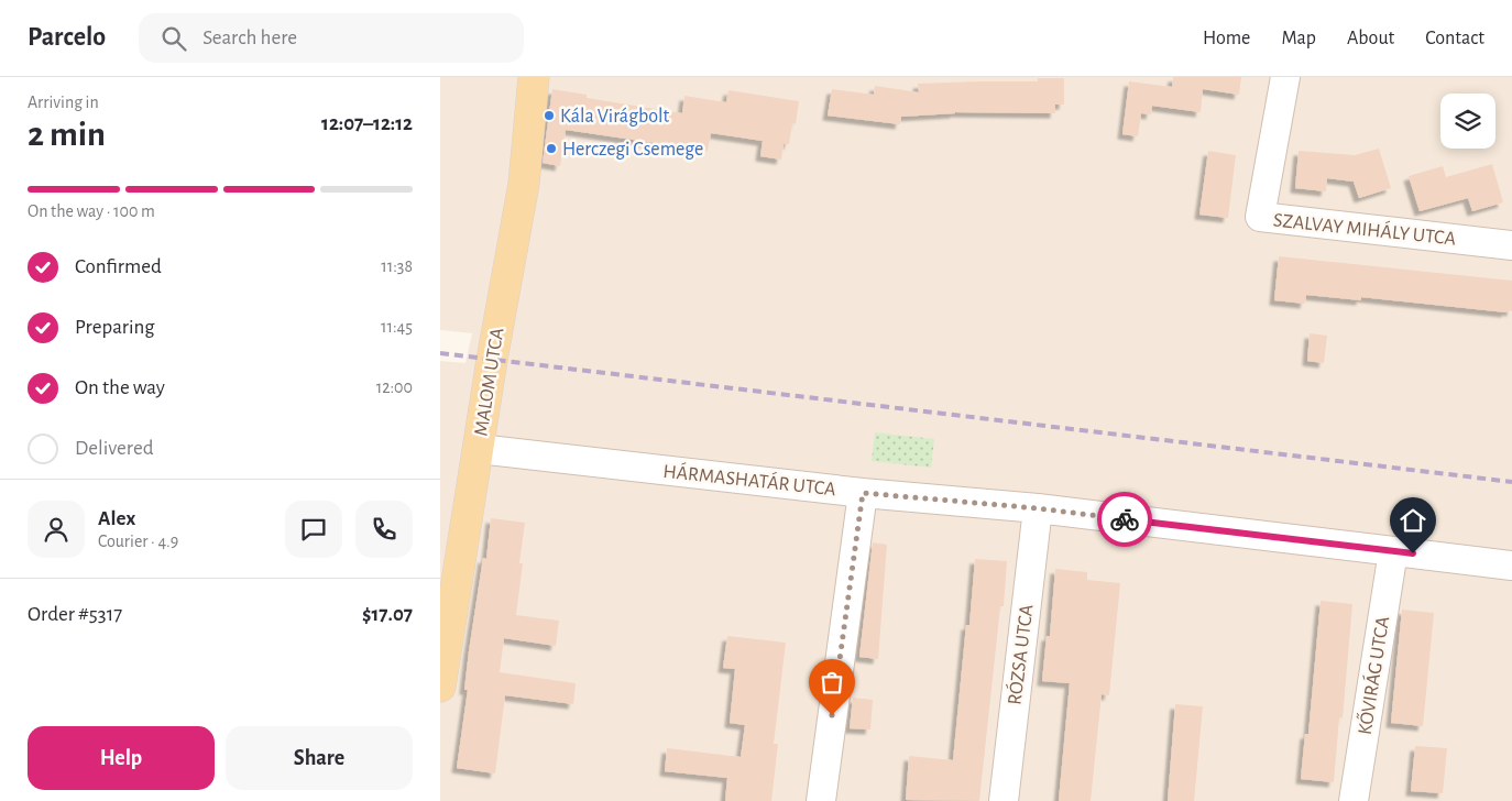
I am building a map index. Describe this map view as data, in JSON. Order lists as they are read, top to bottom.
{
  "streets": {
    "main road": ["MALOM UTCA"],
    "street": [
      "SZALVAY MIHÁLY UTCA",
      "HÁRMASHATÁR UTCA",
      "RÓZSA UTCA",
      "KŐVIRÁG UTCA"
    ]
  },
  "crossings": [
    ["MALOM UTCA", "HÁRMASHATÁR UTCA"],
    ["HÁRMASHATÁR UTCA", "RÓZSA UTCA"],
    ["HÁRMASHATÁR UTCA", "KŐVIRÁG UTCA"]
  ],
  "places": ["Kála Virágbolt", "Herczegi Csemege"],
  "page": {
    "header": "Parcelo",
    "search": "Search here",
    "nav": [
      "Home",
      "Map",
      "About",
      "Contact"
    ],
    "heading": ["2 min", "Arriving in", "12:07–12:12"],
    "panel": [
      "Alex",
      "Courier · 4.9",
      "Order #5317",
      "$17.07"
    ],
    "bar": "On the way · 100 m",
    "list": [
      ["Confirmed", "11:38"],
      ["Preparing", "11:45"],
      ["On the way", "12:00"],
      "Delivered"
    ],
    "buttons": ["Help", "Share"]
  }
}
